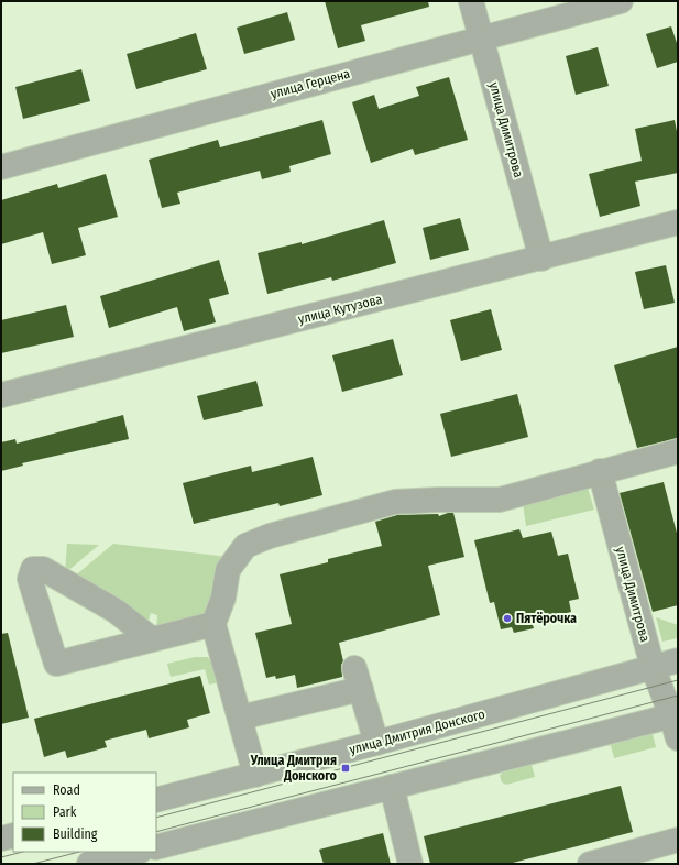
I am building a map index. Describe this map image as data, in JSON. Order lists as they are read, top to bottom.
{
  "streets": {
    "street": [
      "улица Герцена",
      "улица Димитрова",
      "улица Кутузова",
      "улица Дмитрия Донского"
    ]
  },
  "crossings": [
    ["улица Герцена", "улица Димитрова"],
    ["улица Димитрова", "улица Кутузова"],
    ["улица Димитрова", "улица Дмитрия Донского"]
  ],
  "places": {
    "other": ["Пятёрочка"],
    "transit": ["Улица Дмитрия Донского"]
  },
  "legend": ["Road", "Park", "Building"]
}
